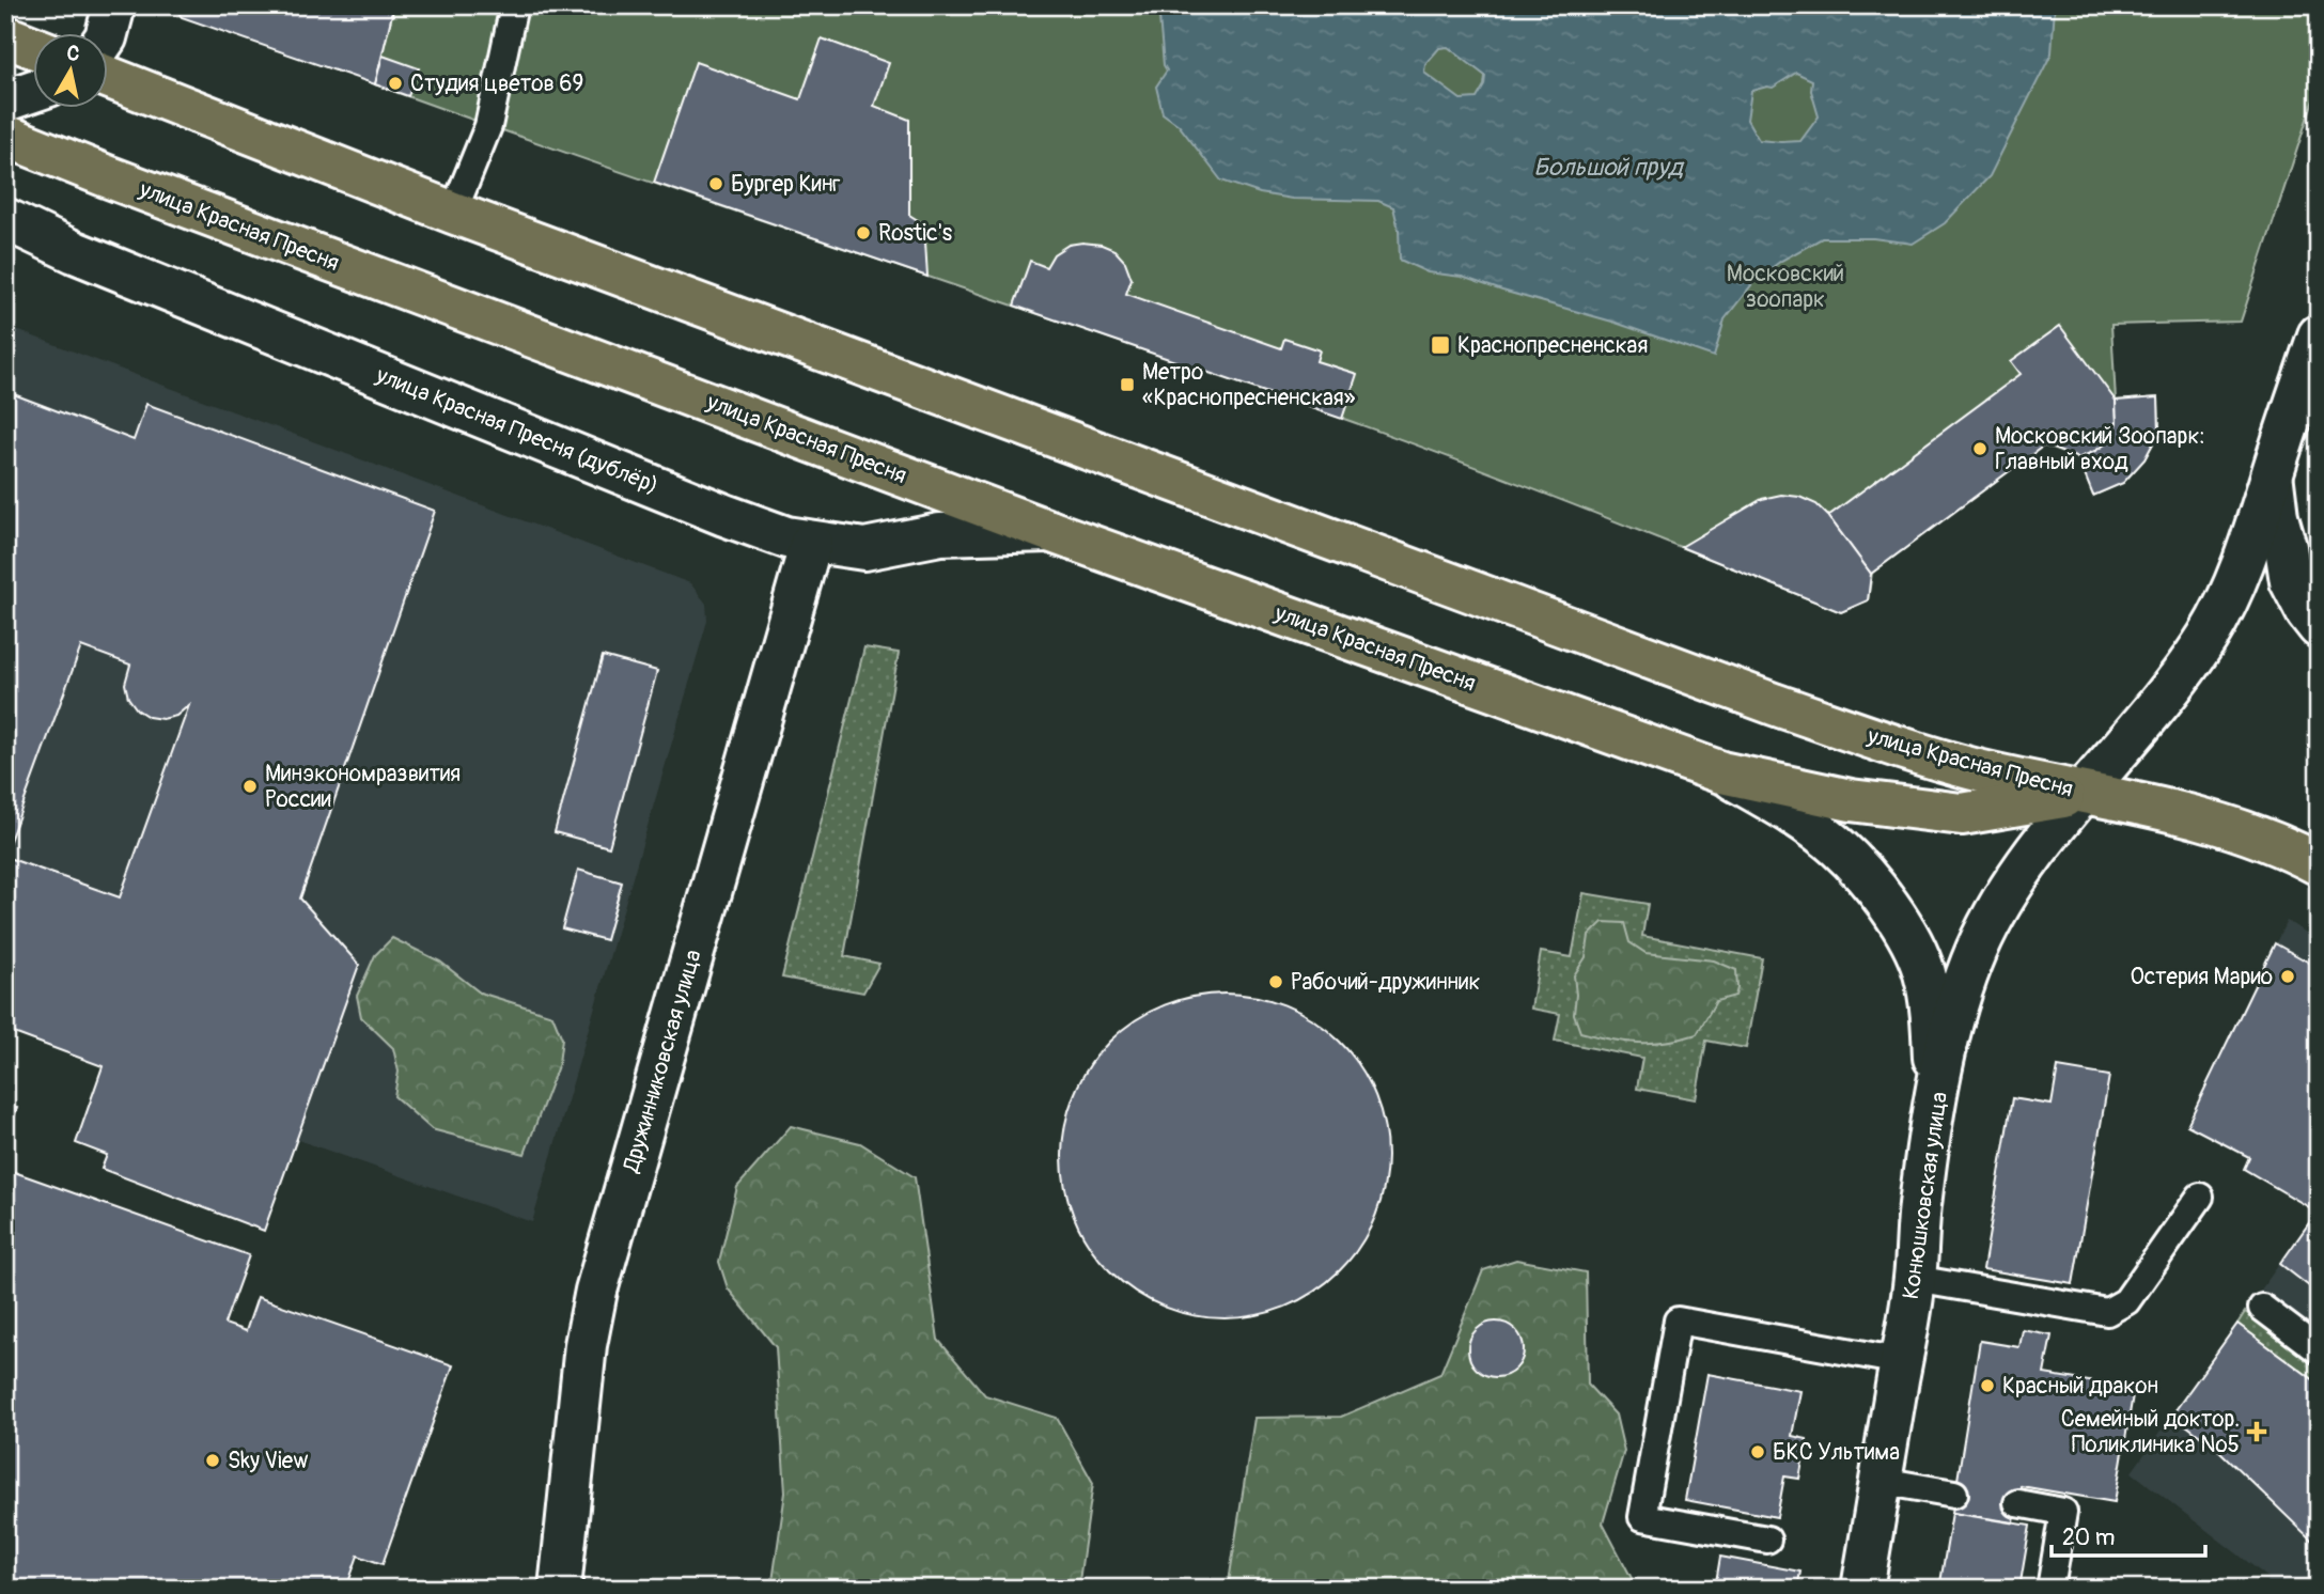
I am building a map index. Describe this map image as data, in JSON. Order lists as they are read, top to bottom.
{
  "streets": {
    "main road": ["улица Красная Пресня"],
    "street": ["улица Красная Пресня (дублёр)", "Дружинниковская улица", "Конюшковская улица"]
  },
  "crossings": [
    ["улица Красная Пресня", "улица Красная Пресня (дублёр)"],
    ["улица Красная Пресня", "Конюшковская улица"],
    ["улица Красная Пресня (дублёр)", "Дружинниковская улица"]
  ],
  "water": ["Большой пруд"],
  "parks": ["Московский зоопарк"],
  "places": {
    "other": [
      "Студия цветов 69",
      "Бургер Кинг",
      "Rostic's",
      "Московский Зоопарк: Главный вход",
      "Минэкономразвития России",
      "Остерия Марио",
      "Рабочий-дружинник",
      "Красный дракон",
      "БКС Ультима",
      "Sky View"
    ],
    "transit": ["Краснопресненская", "Метро «Краснопресненская»"],
    "health": ["Семейный доктор. Поликлиника №5"]
  },
  "scale_bar": "20 m",
  "north": "top"
}
